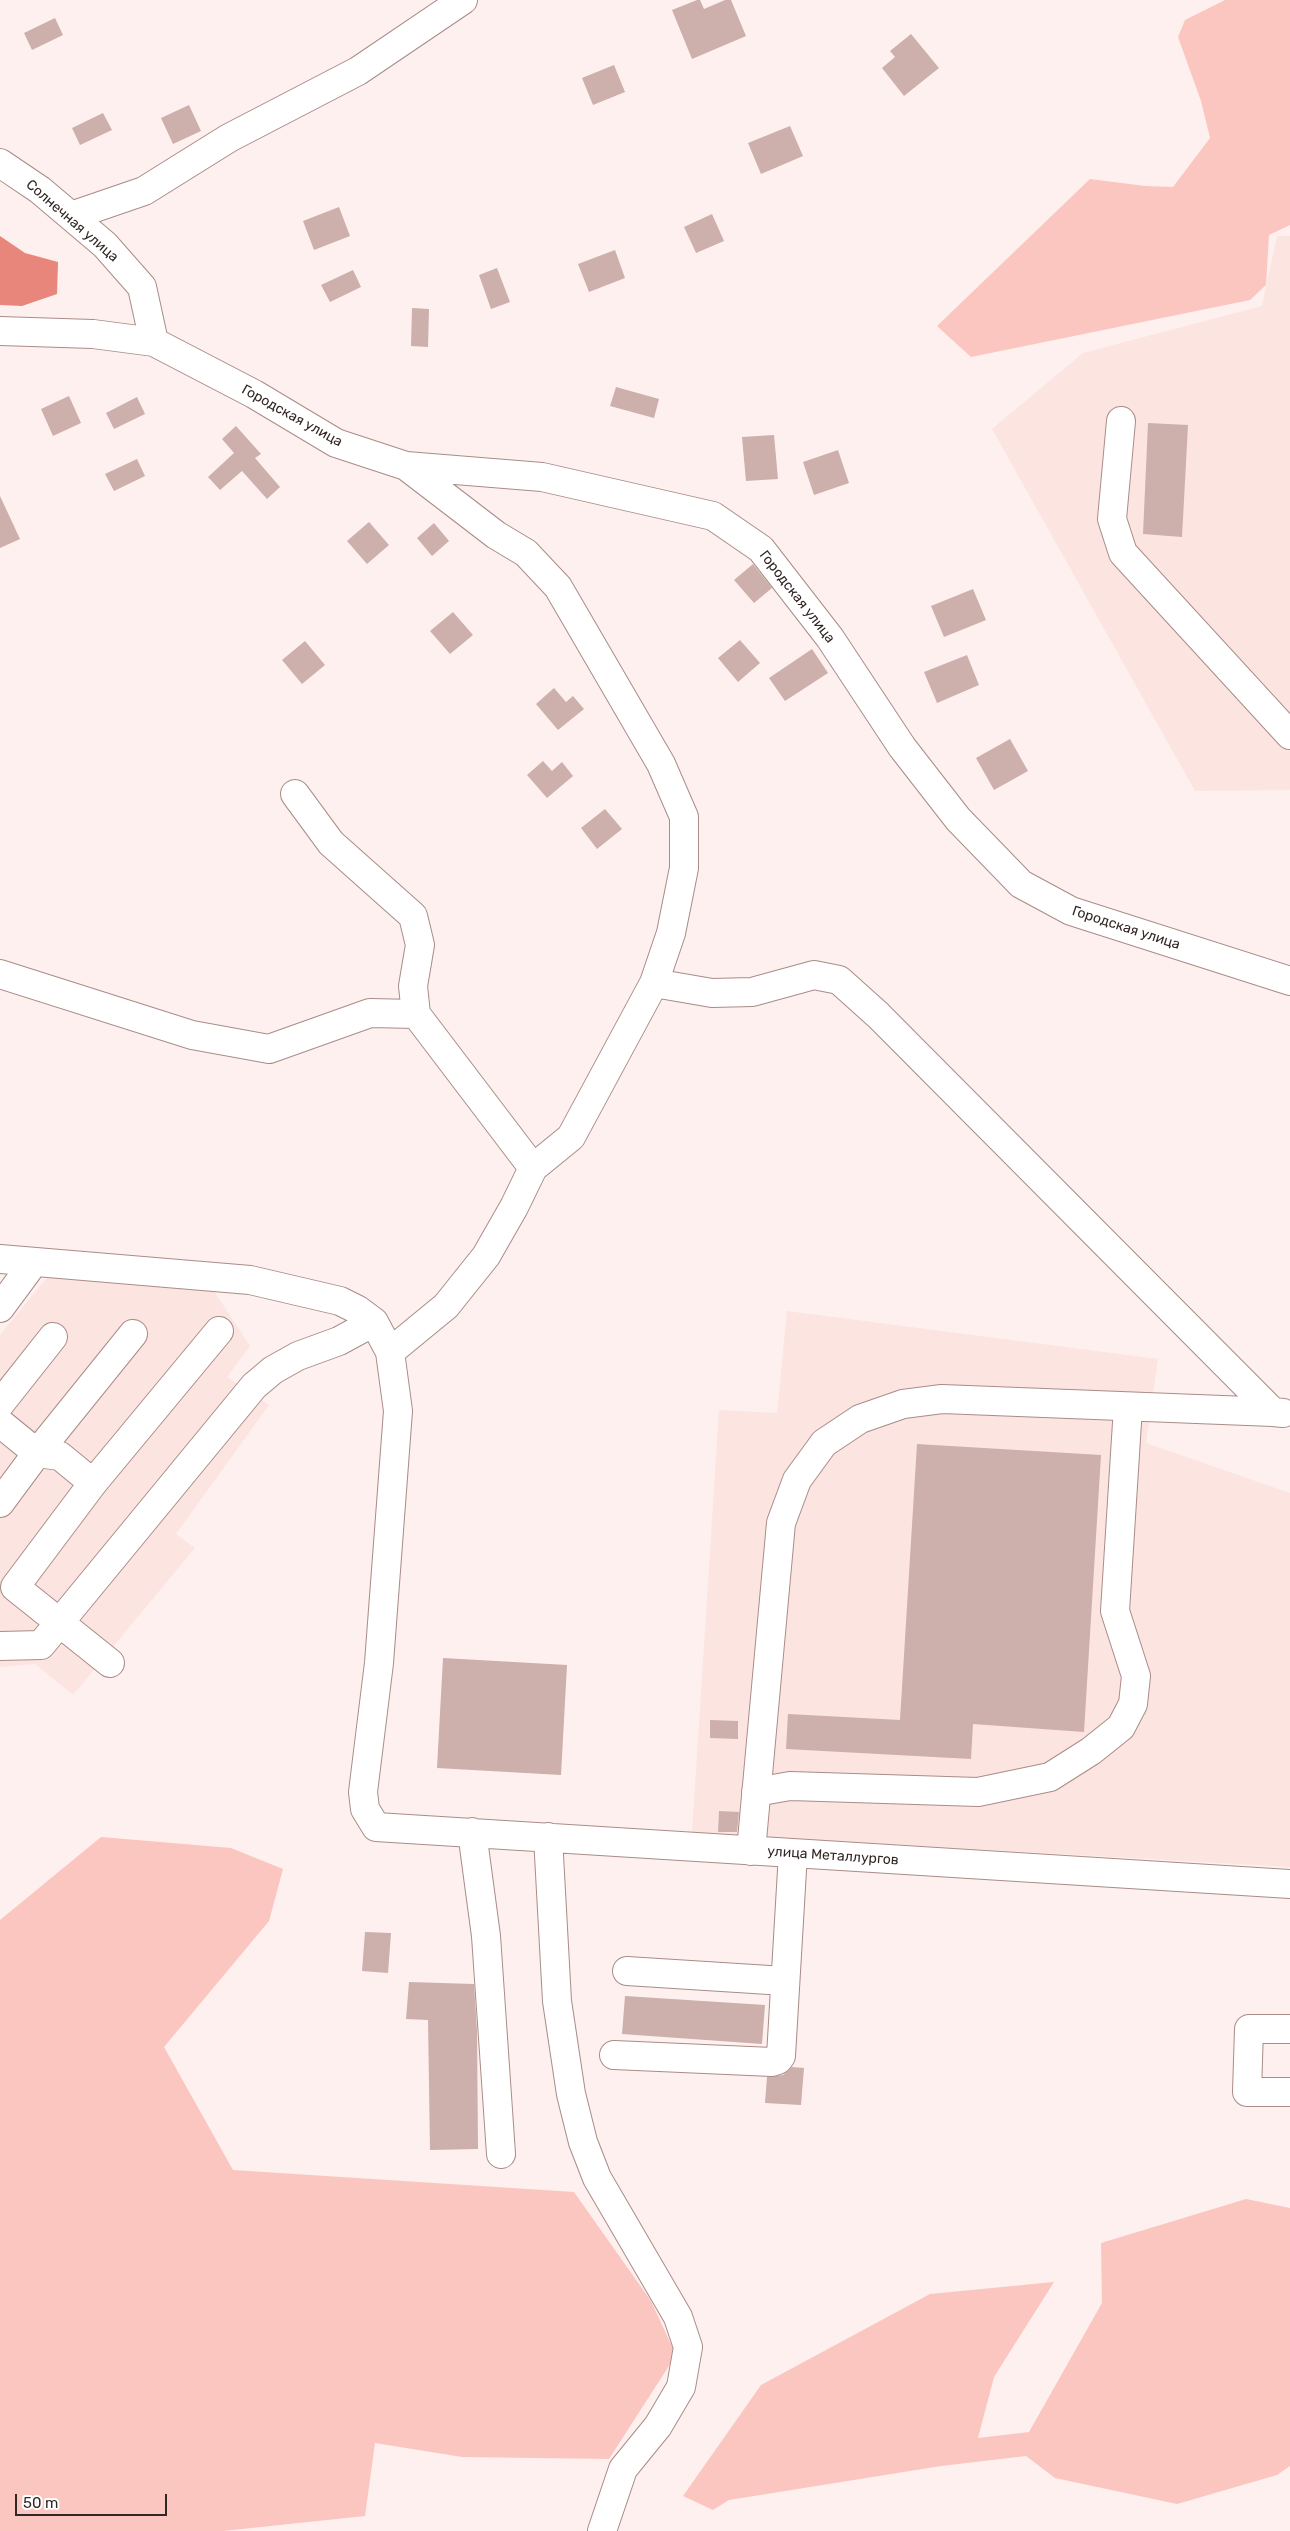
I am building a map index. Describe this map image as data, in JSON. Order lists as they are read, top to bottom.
{
  "streets": {
    "street": ["Солнечная улица", "Городская улица", "улица Металлургов"]
  },
  "crossings": [
    ["Солнечная улица", "Городская улица"]
  ],
  "scale_bar": "50 m"
}
